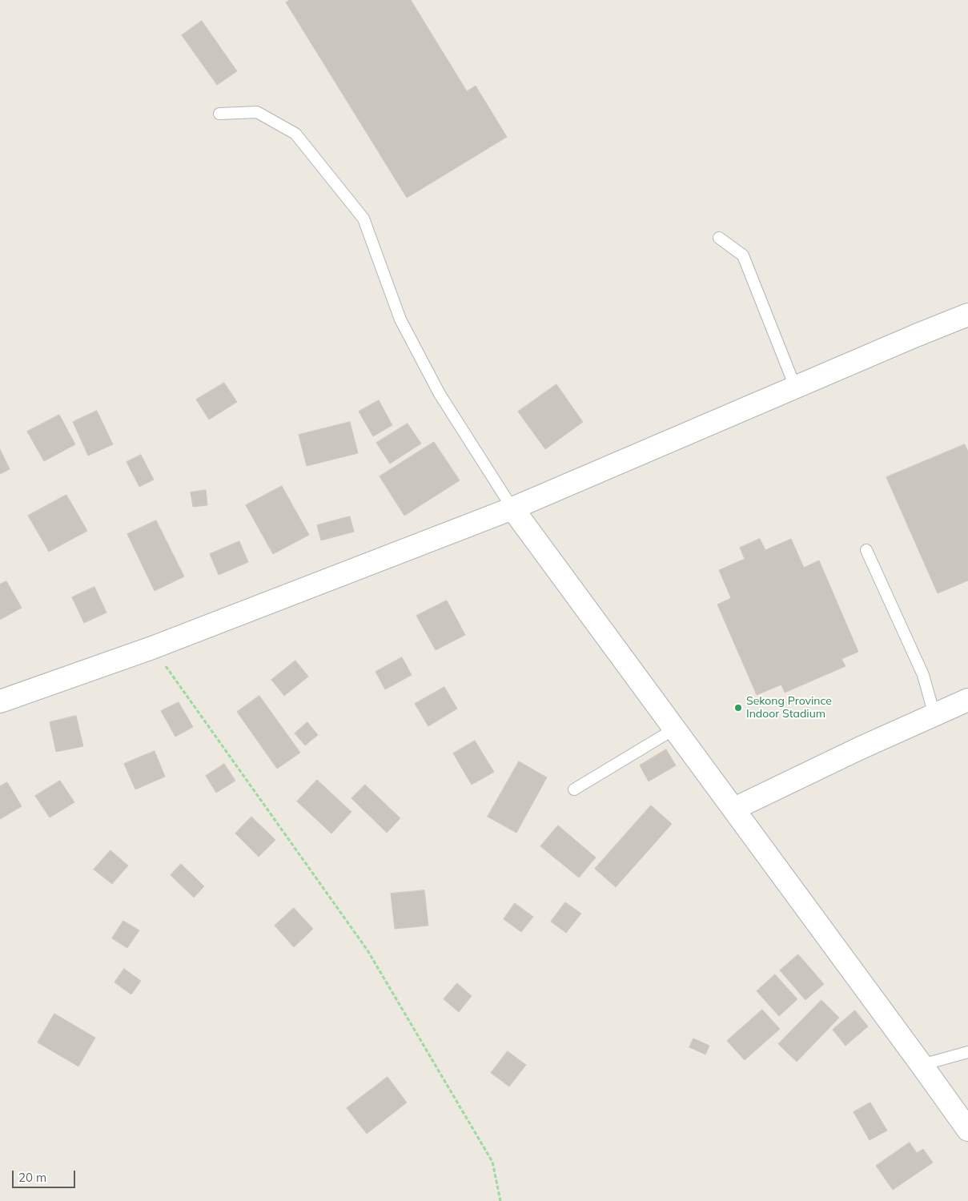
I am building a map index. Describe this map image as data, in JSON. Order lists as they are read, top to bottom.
{
  "places": ["Sekong Province Indoor Stadium"],
  "scale_bar": "20 m"
}
